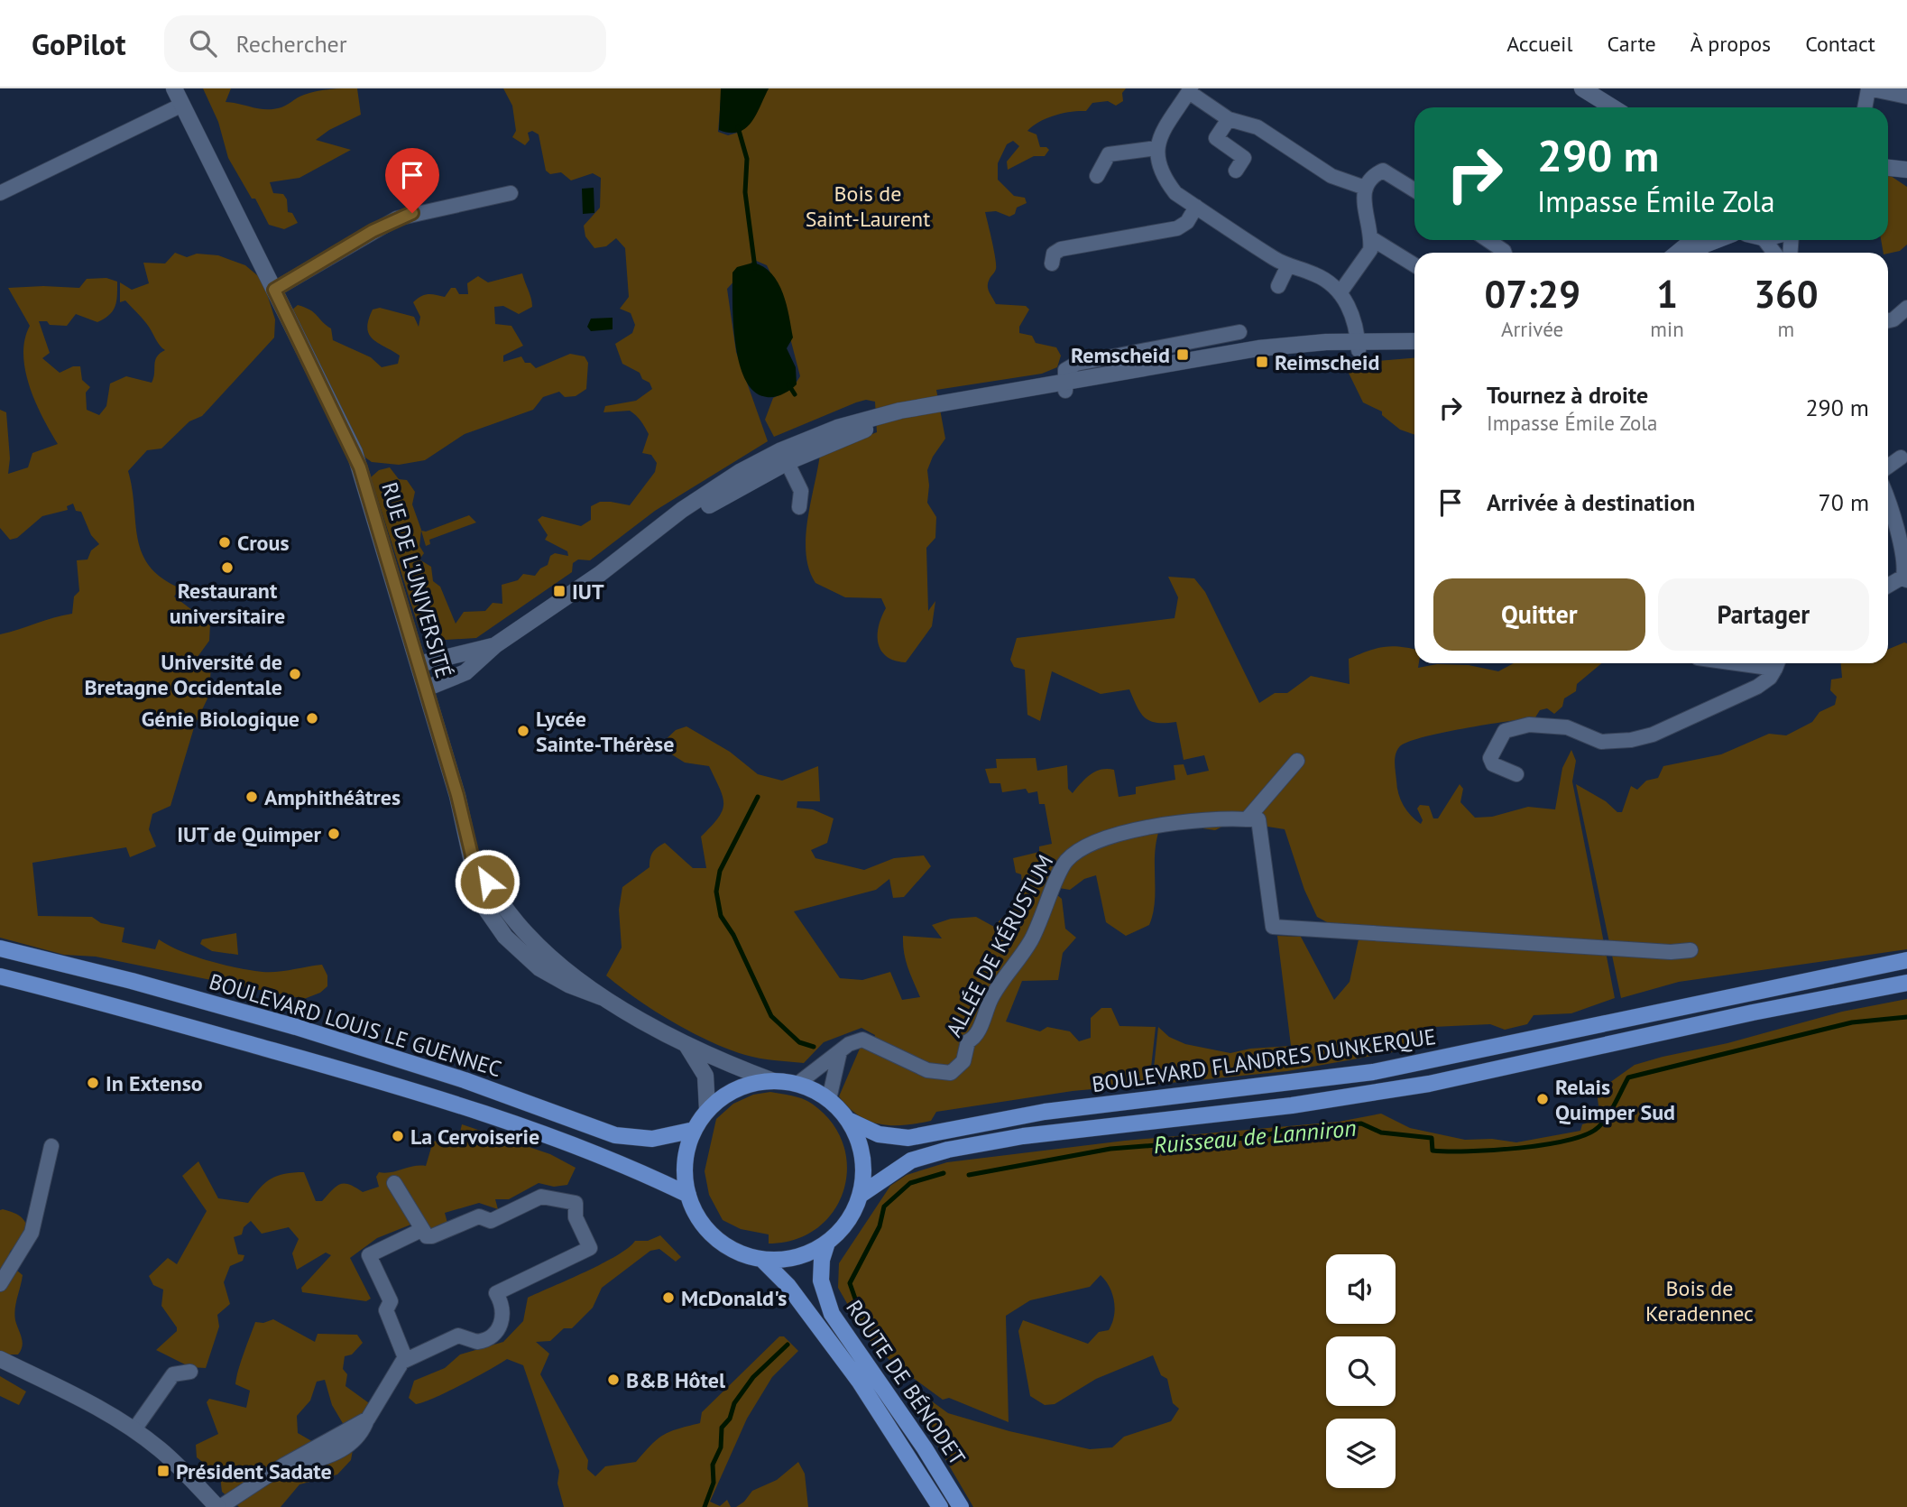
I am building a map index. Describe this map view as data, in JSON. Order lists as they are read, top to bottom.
{
  "streets": {
    "main road": ["BOULEVARD LOUIS LE GUENNEC", "BOULEVARD FLANDRES DUNKERQUE", "ROUTE DE BÉNODET"],
    "street": ["RUE DE L'UNIVERSITÉ", "ALLÉE DE KÉRUSTUM"]
  },
  "crossings": [
    ["RUE DE L'UNIVERSITÉ", "ALLÉE DE KÉRUSTUM"],
    ["RUE DE L'UNIVERSITÉ", "BOULEVARD LOUIS LE GUENNEC"],
    ["RUE DE L'UNIVERSITÉ", "BOULEVARD FLANDRES DUNKERQUE"],
    ["RUE DE L'UNIVERSITÉ", "ROUTE DE BÉNODET"],
    ["ALLÉE DE KÉRUSTUM", "BOULEVARD LOUIS LE GUENNEC"],
    ["ALLÉE DE KÉRUSTUM", "BOULEVARD FLANDRES DUNKERQUE"],
    ["ALLÉE DE KÉRUSTUM", "ROUTE DE BÉNODET"],
    ["BOULEVARD LOUIS LE GUENNEC", "BOULEVARD FLANDRES DUNKERQUE"],
    ["BOULEVARD LOUIS LE GUENNEC", "ROUTE DE BÉNODET"],
    ["BOULEVARD FLANDRES DUNKERQUE", "ROUTE DE BÉNODET"]
  ],
  "water": ["Ruisseau de Lanniron"],
  "parks": ["Bois de Saint-Laurent", "Bois de Keradennec"],
  "places": {
    "transit": [
      "Remscheid",
      "Reimscheid",
      "IUT",
      "Président Sadate"
    ],
    "other": [
      "Crous",
      "Restaurant universitaire",
      "Université de Bretagne Occidentale",
      "Génie Biologique",
      "Lycée Sainte-Thérèse",
      "Amphithéâtres",
      "IUT de Quimper",
      "In Extenso",
      "Relais Quimper Sud",
      "La Cervoiserie",
      "McDonald's",
      "B&B Hôtel"
    ]
  },
  "page": {
    "header": "GoPilot",
    "search": "Rechercher",
    "nav": [
      "Accueil",
      "Carte",
      "À propos",
      "Contact"
    ],
    "turn": ["290 m", "Impasse Émile Zola"],
    "eta": [
      "07:29",
      "Arrivée",
      "1",
      "min",
      "360",
      "m"
    ],
    "list": [
      {
        "name": "Tournez à droite",
        "note": "Impasse Émile Zola",
        "value": "290 m"
      },
      {
        "name": "Arrivée à destination",
        "value": "70 m"
      }
    ],
    "buttons": ["Quitter", "Partager"]
  }
}
